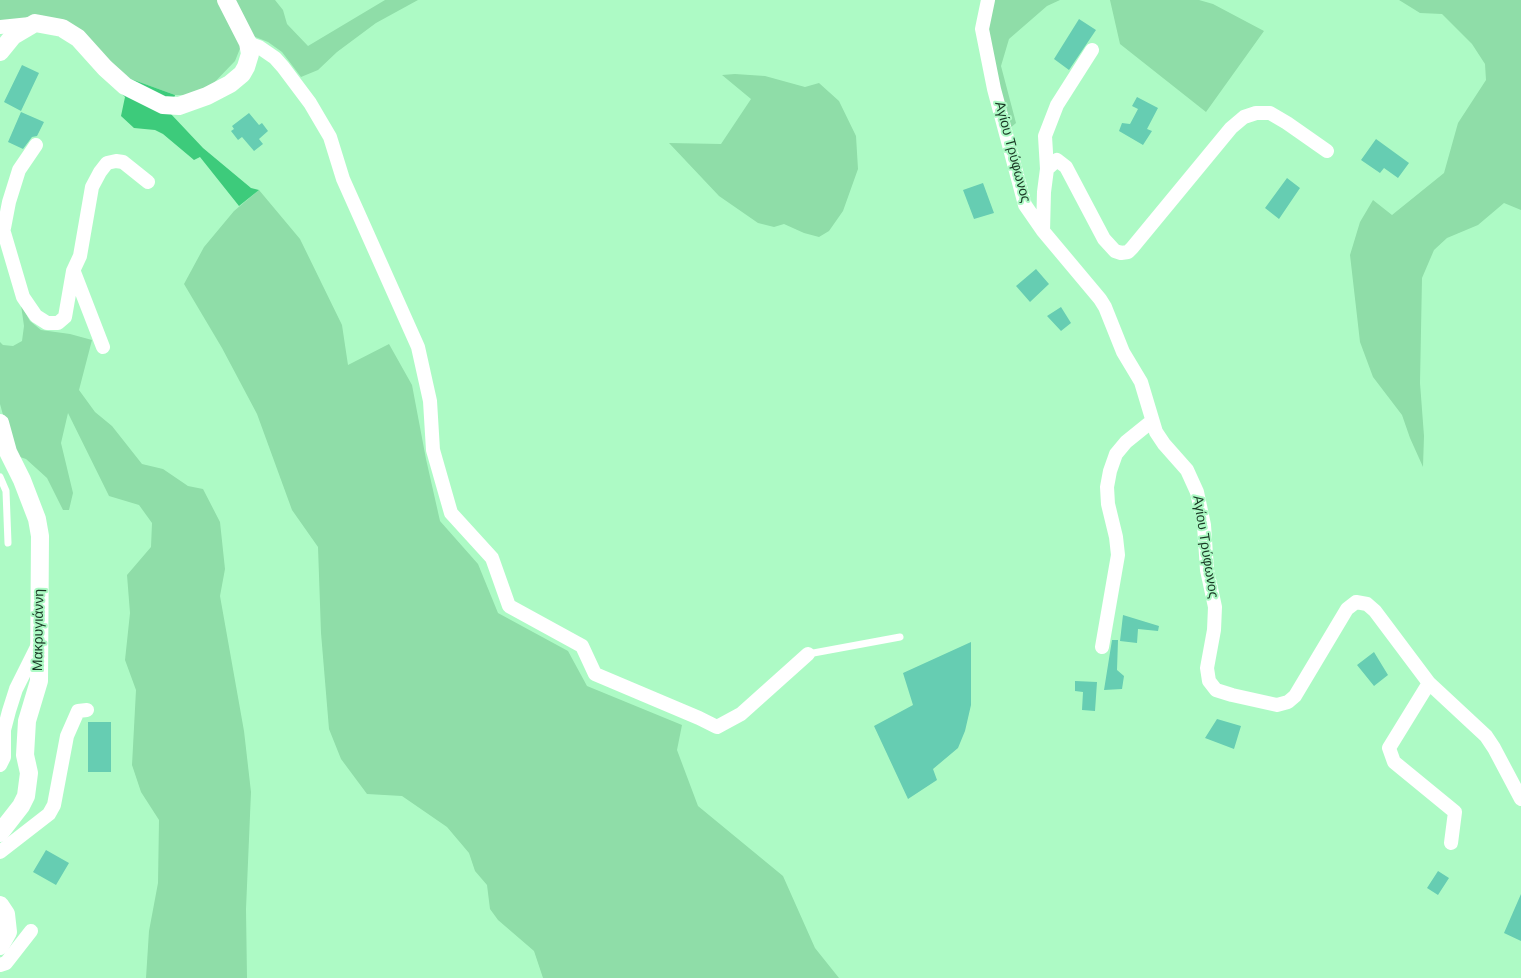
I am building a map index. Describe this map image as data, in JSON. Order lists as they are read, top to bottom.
{
  "streets": {
    "street": ["Αγίου Τρύφωνος", "Μακρυγιάννη"]
  }
}
